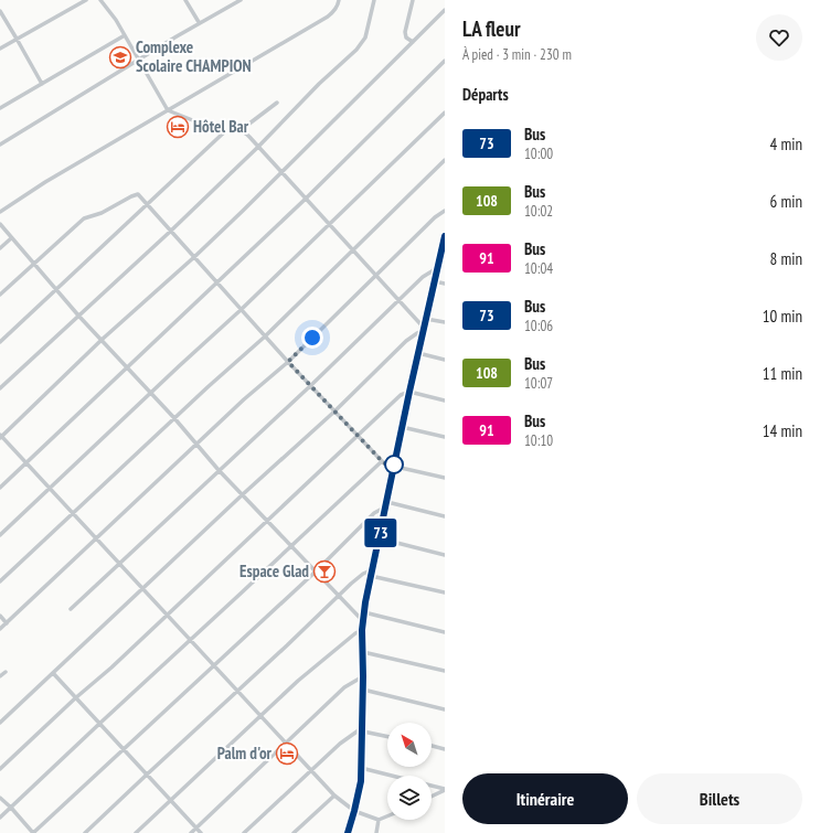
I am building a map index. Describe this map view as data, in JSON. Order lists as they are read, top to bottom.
{
  "places": {
    "school or university": ["Complexe Scolaire CHAMPION"],
    "hotel": ["Hôtel Bar", "Palm d'or"],
    "bar": ["Espace Glad"]
  },
  "lines": ["bus line 73"],
  "north": "top left",
  "page": {
    "on_map": "73",
    "heading": [
      ["LA fleur", "À pied · 3 min · 230 m"],
      "Départs"
    ],
    "list": [
      {
        "mark": "73",
        "name": "Bus",
        "note": "10:00",
        "value": "4 min"
      },
      {
        "mark": "108",
        "name": "Bus",
        "note": "10:02",
        "value": "6 min"
      },
      {
        "mark": "91",
        "name": "Bus",
        "note": "10:04",
        "value": "8 min"
      },
      {
        "mark": "73",
        "name": "Bus",
        "note": "10:06",
        "value": "10 min"
      },
      {
        "mark": "108",
        "name": "Bus",
        "note": "10:07",
        "value": "11 min"
      },
      {
        "mark": "91",
        "name": "Bus",
        "note": "10:10",
        "value": "14 min"
      }
    ],
    "buttons": ["Itinéraire", "Billets"]
  }
}
